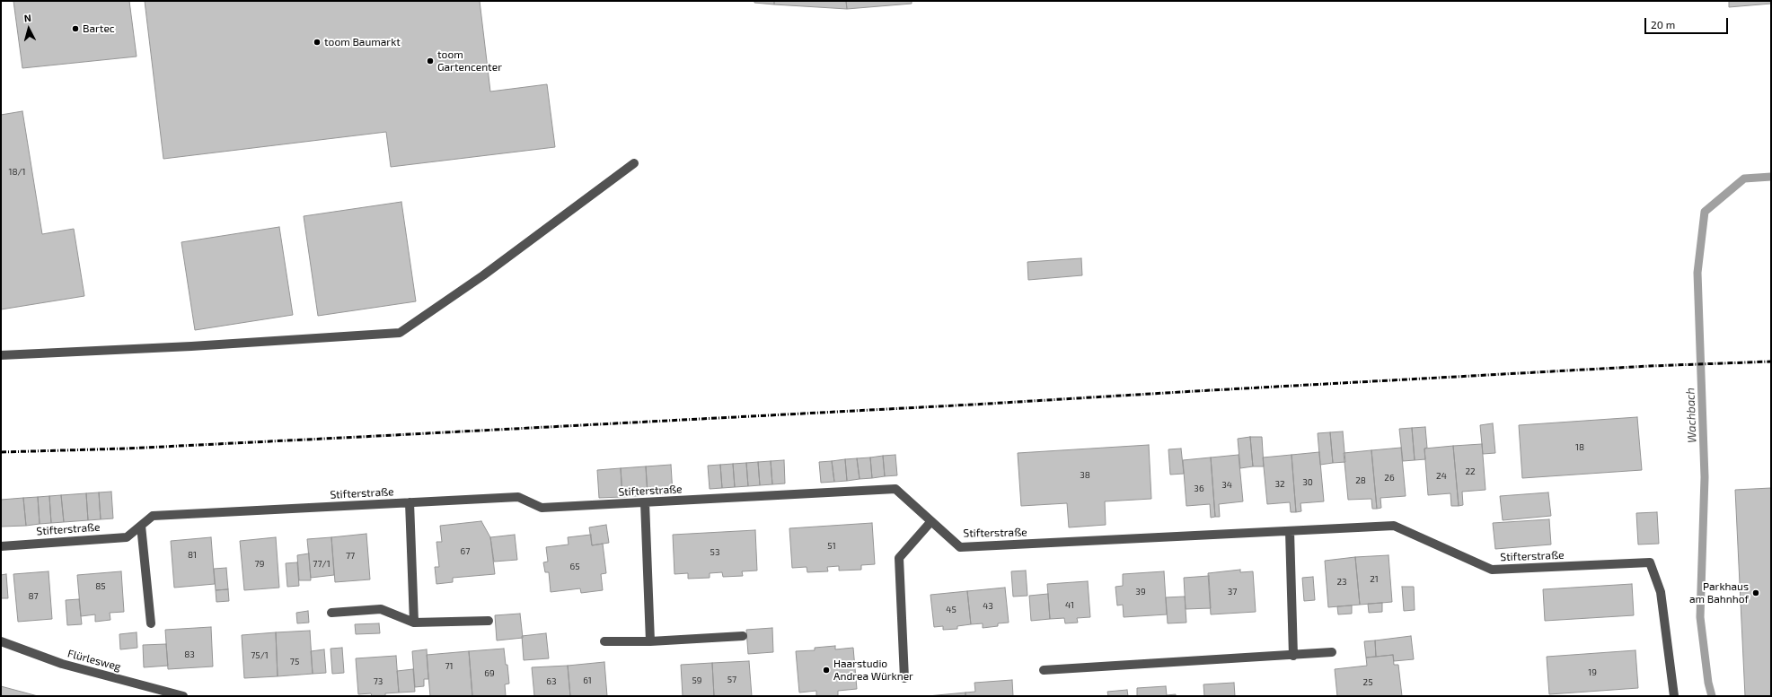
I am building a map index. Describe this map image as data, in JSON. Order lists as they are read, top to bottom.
{
  "streets": {
    "street": ["Stifterstraße", "Flürlesweg"]
  },
  "water": ["Wachbach"],
  "places": [
    "Bartec",
    "toom Baumarkt",
    "toom Gartencenter",
    "Parkhaus am Bahnhof",
    "Haarstudio Andrea Würkner"
  ],
  "house_numbers": [
    "18/1",
    "18",
    "22",
    "38",
    "24",
    "26",
    "28",
    "30",
    "32",
    "34",
    "36",
    "51",
    "67",
    "53",
    "81",
    "77",
    "79",
    "77/1",
    "65",
    "21",
    "23",
    "85",
    "39",
    "37",
    "87",
    "41",
    "43",
    "45",
    "83",
    "75/1",
    "75",
    "71",
    "19",
    "69",
    "57",
    "61",
    "59",
    "73",
    "63",
    "25"
  ],
  "scale_bar": "20 m",
  "north": "top"
}
